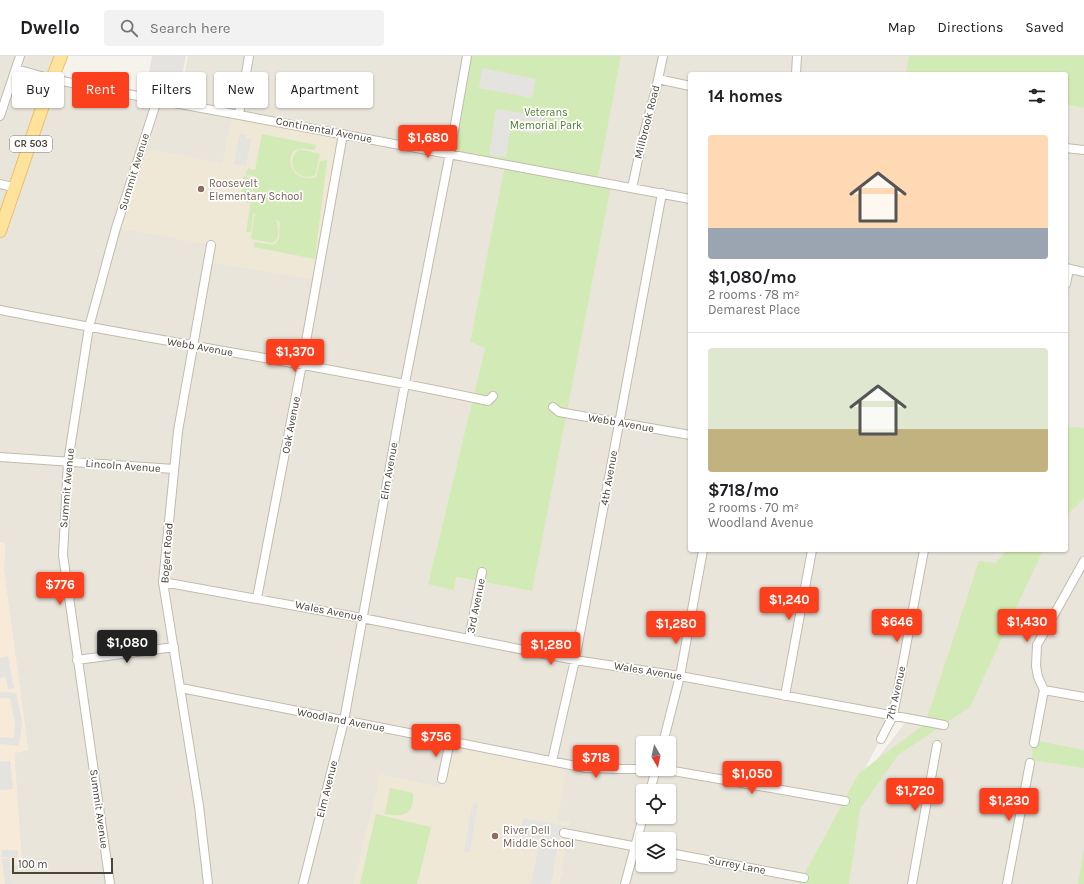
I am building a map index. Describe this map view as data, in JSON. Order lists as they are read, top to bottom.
{
  "streets": {
    "main road": ["CR 503"],
    "street": [
      "Millbrook Road",
      "Continental Avenue",
      "Summit Avenue",
      "Webb Avenue",
      "Oak Avenue",
      "Lincoln Avenue",
      "Elm Avenue",
      "4th Avenue",
      "Bogert Road",
      "3rd Avenue",
      "Wales Avenue",
      "7th Avenue",
      "Woodland Avenue",
      "Surrey Lane"
    ]
  },
  "crossings": [
    ["Millbrook Road", "Continental Avenue"],
    ["Continental Avenue", "Oak Avenue"],
    ["Continental Avenue", "Elm Avenue"],
    ["Continental Avenue", "4th Avenue"],
    ["Summit Avenue", "Webb Avenue"],
    ["Summit Avenue", "Lincoln Avenue"],
    ["Webb Avenue", "Oak Avenue"],
    ["Webb Avenue", "Elm Avenue"],
    ["Webb Avenue", "4th Avenue"],
    ["Webb Avenue", "Bogert Road"],
    ["Oak Avenue", "Wales Avenue"],
    ["Lincoln Avenue", "Bogert Road"],
    ["Elm Avenue", "Wales Avenue"],
    ["Elm Avenue", "Woodland Avenue"],
    ["4th Avenue", "Wales Avenue"],
    ["4th Avenue", "Woodland Avenue"],
    ["Bogert Road", "Wales Avenue"],
    ["Bogert Road", "Woodland Avenue"],
    ["3rd Avenue", "Wales Avenue"],
    ["Wales Avenue", "7th Avenue"]
  ],
  "parks": ["Veterans Memorial Park"],
  "places": ["Roosevelt Elementary School", "River Dell Middle School"],
  "scale_bar": "100 m",
  "north": "bottom",
  "page": {
    "header": "Dwello",
    "search": "Search here",
    "nav": ["Map", "Directions", "Saved"],
    "chip": [
      "Buy",
      "Rent",
      "Filters",
      "New",
      "Apartment"
    ],
    "heading": "14 homes",
    "list": [
      {
        "name": "$1,080/mo",
        "note": "2 rooms · 78 m² · Demarest Place"
      },
      {
        "name": "$718/mo",
        "note": "2 rooms · 70 m² · Woodland Avenue"
      }
    ],
    "price": [
      "$1,680",
      "$1,370",
      "$776",
      "$1,240",
      "$646",
      "$1,430",
      "$1,280",
      "$1,080",
      "$1,280",
      "$756",
      "$718",
      "$1,050",
      "$1,720",
      "$1,230"
    ],
    "scale": "100 m"
  }
}
